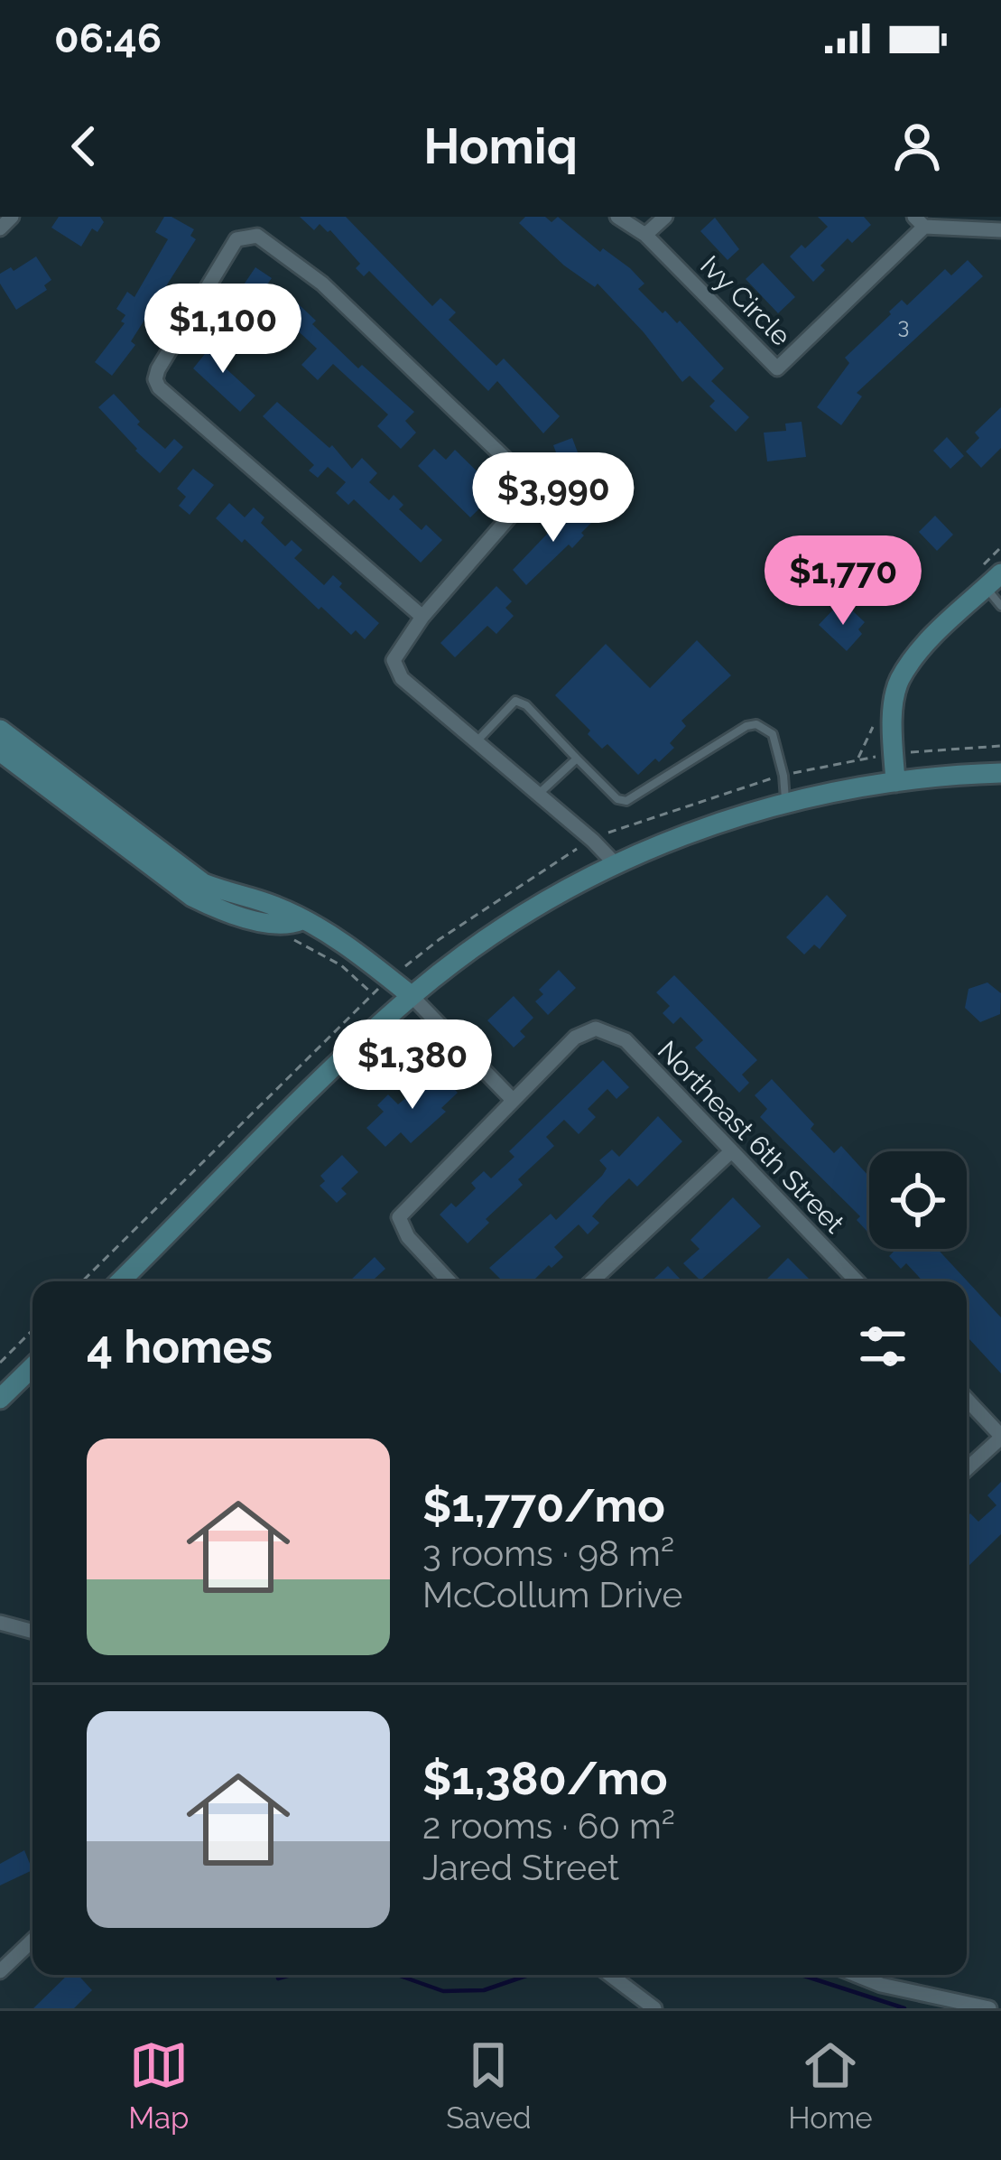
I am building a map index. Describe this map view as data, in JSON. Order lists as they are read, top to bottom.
{
  "streets": {
    "street": ["Ivy Circle", "Northeast 6th Street"]
  },
  "house_numbers": ["3"],
  "page": {
    "status": "06:46",
    "header": "Homiq",
    "price": [
      "$1,100",
      "$3,990",
      "$1,770",
      "$1,380"
    ],
    "heading": "4 homes",
    "list": [
      {
        "name": "$1,770/mo",
        "note": "3 rooms · 98 m² · McCollum Drive"
      },
      {
        "name": "$1,380/mo",
        "note": "2 rooms · 60 m² · Jared Street"
      }
    ],
    "tabs": ["Map", "Saved", "Home"]
  }
}
